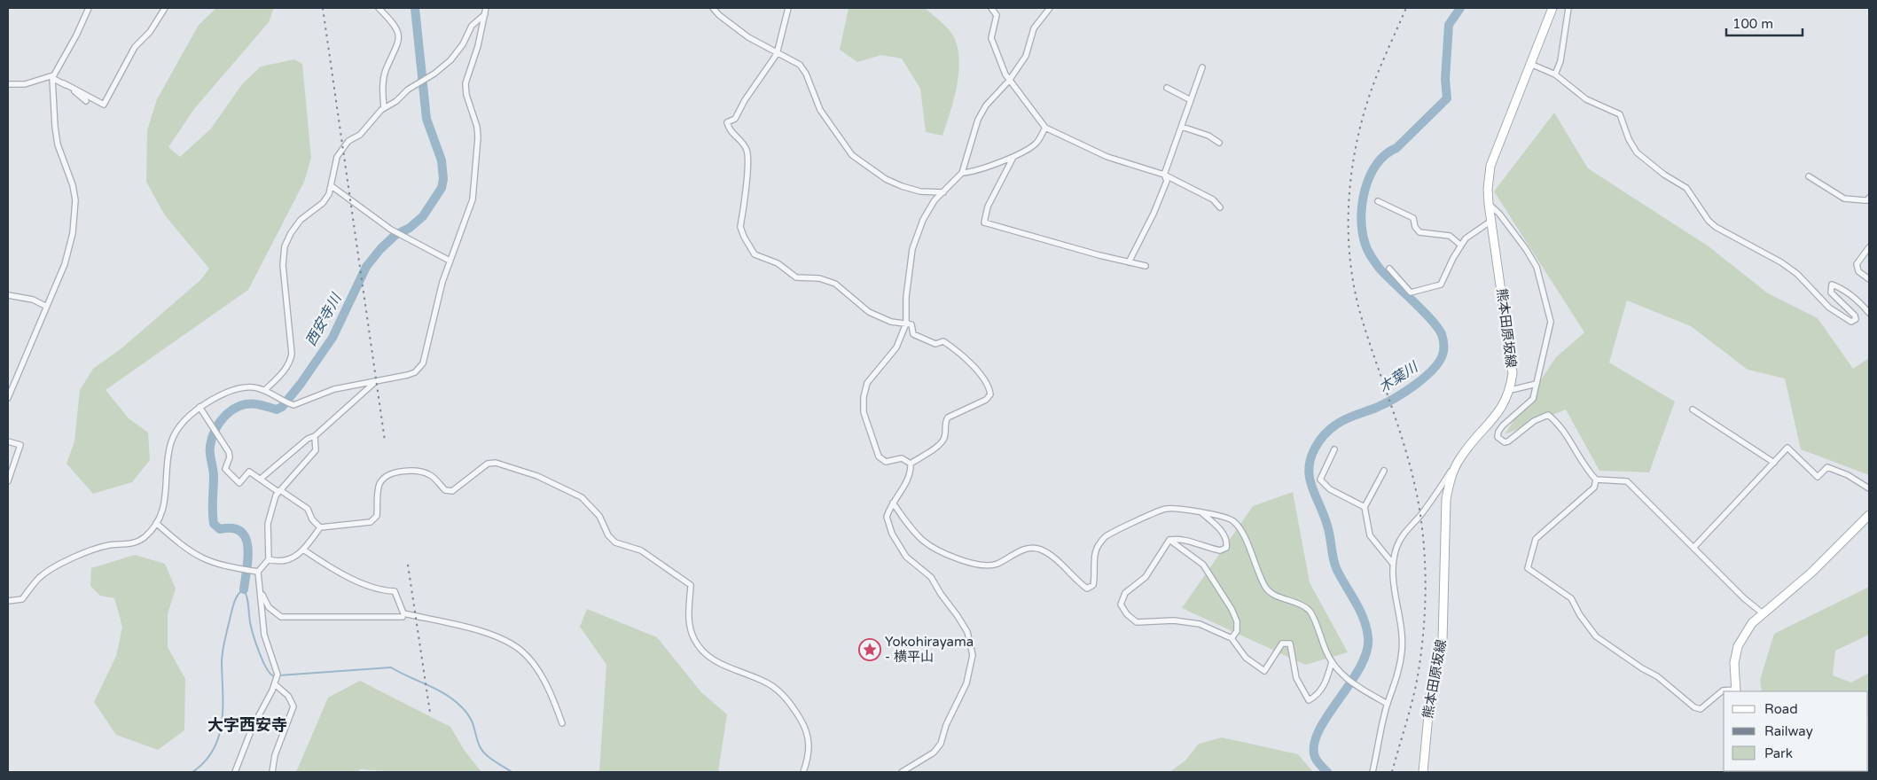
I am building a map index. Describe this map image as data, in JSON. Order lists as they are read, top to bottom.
{
  "streets": {
    "main road": ["熊本田原坂線"]
  },
  "districts": ["大字西安寺"],
  "water": ["西安寺川", "木葉川"],
  "places": {
    "place": ["Yokohirayama - 横平山"]
  },
  "legend": ["Road", "Railway", "Park"],
  "scale_bar": "100 m"
}
